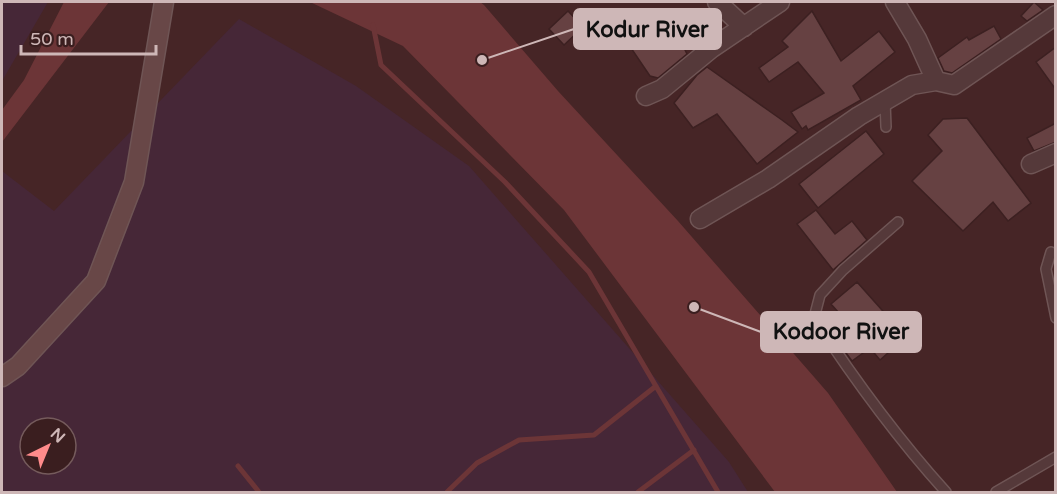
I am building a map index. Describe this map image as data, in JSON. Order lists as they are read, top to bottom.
{
  "places": ["Kodur River", "Kodoor River"],
  "scale_bar": "50 m",
  "north": "top right"
}
